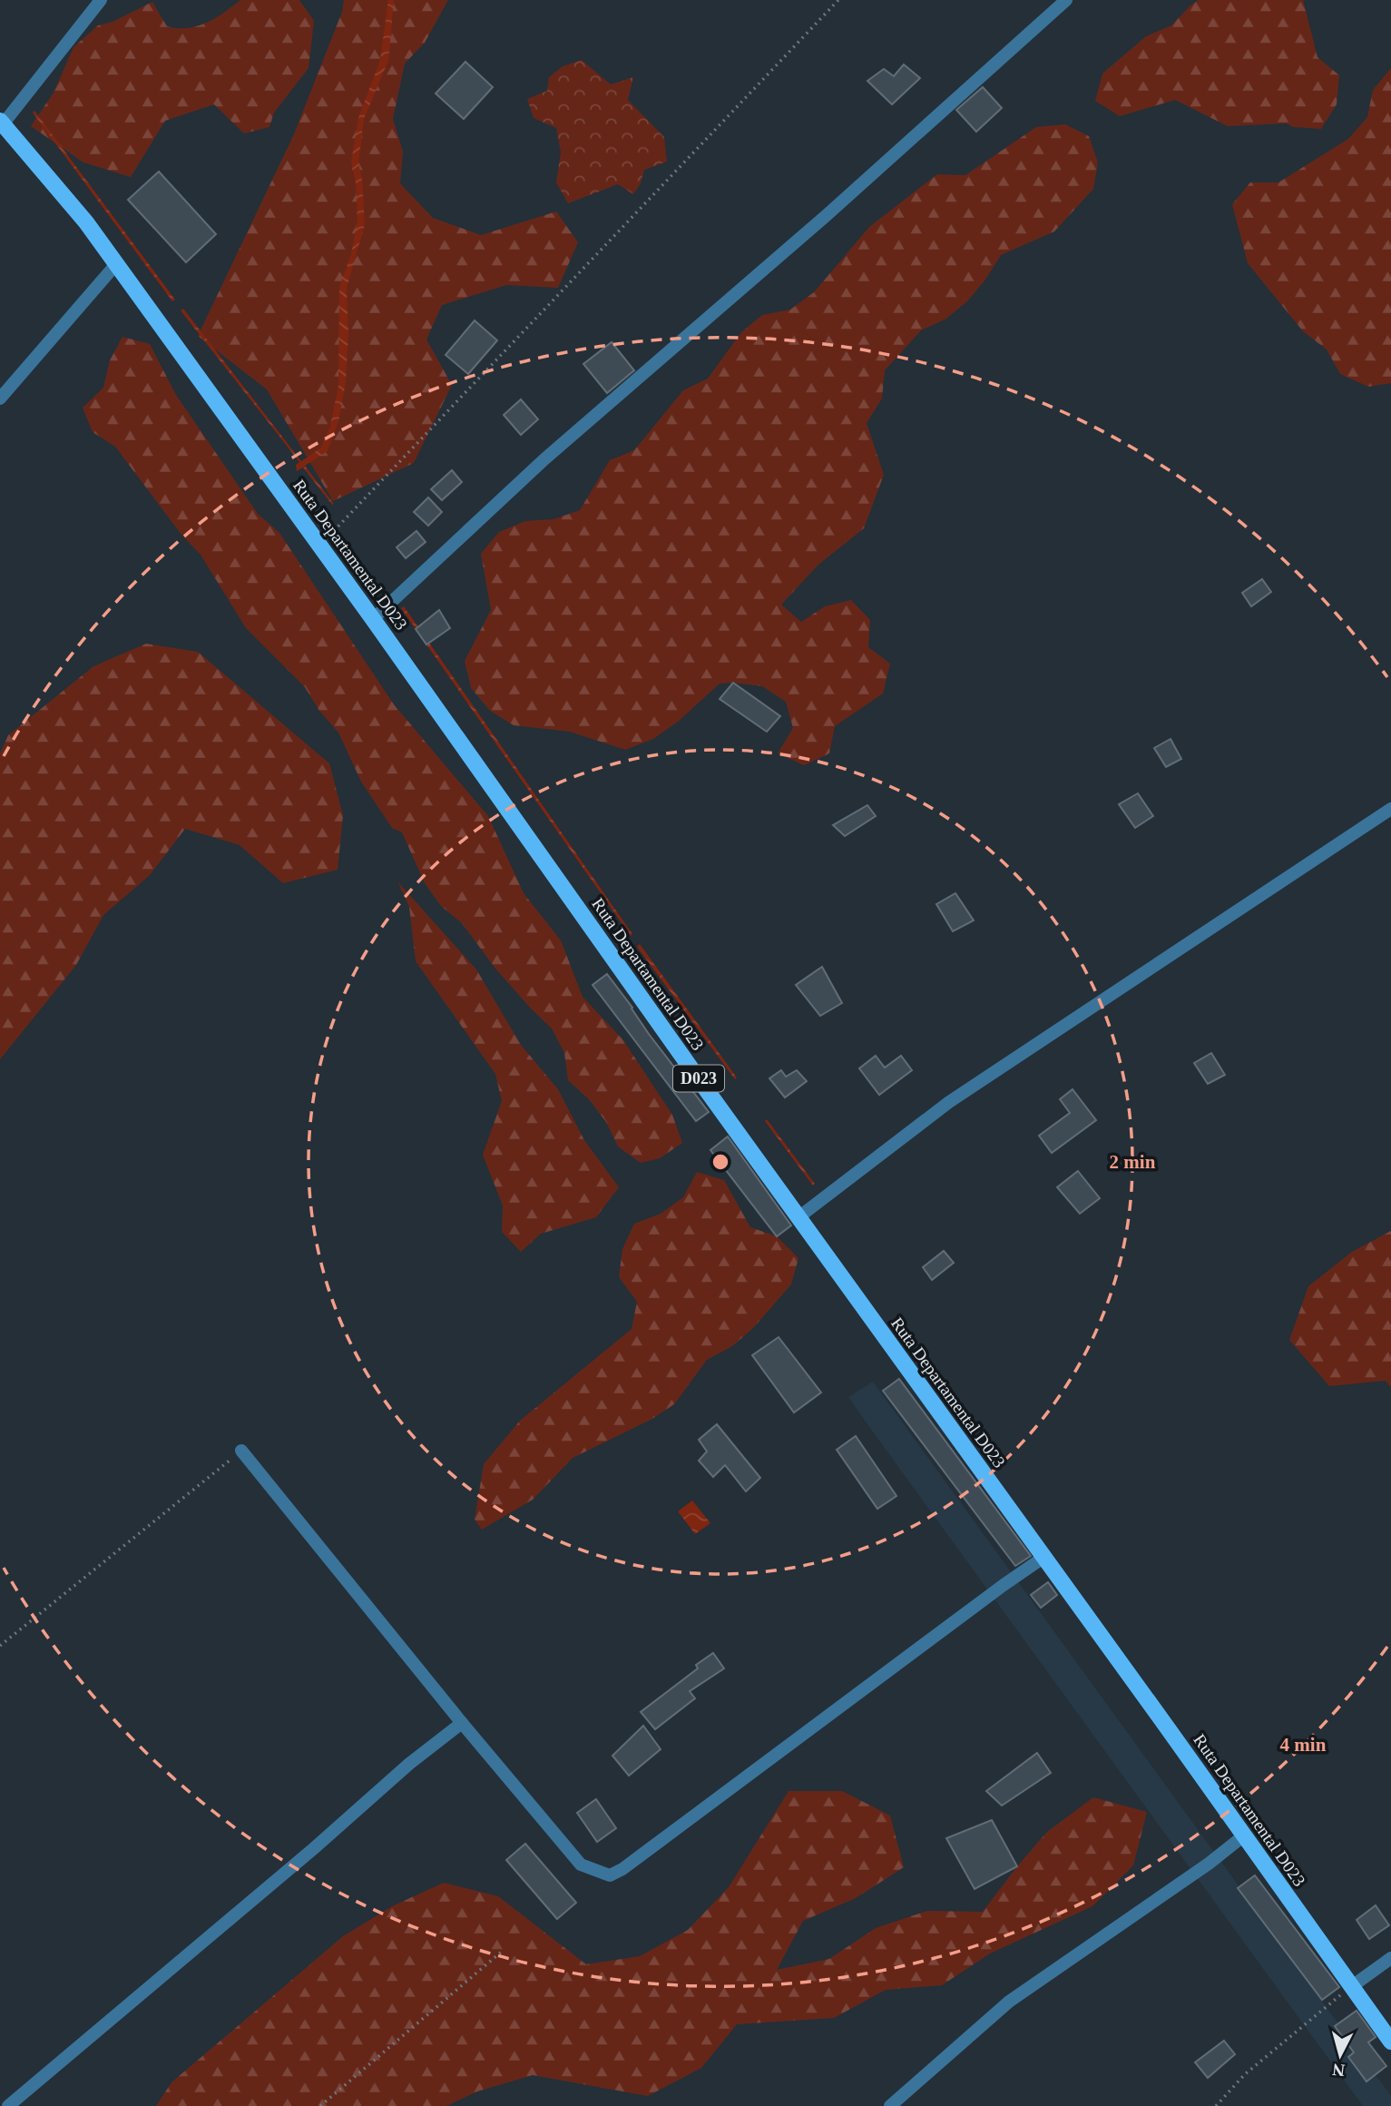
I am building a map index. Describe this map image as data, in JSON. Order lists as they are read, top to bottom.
{
  "streets": {
    "main road": ["Ruta Departamental D023", "D023"]
  },
  "north": "bottom",
  "rings": ["2 min", "4 min"]
}
